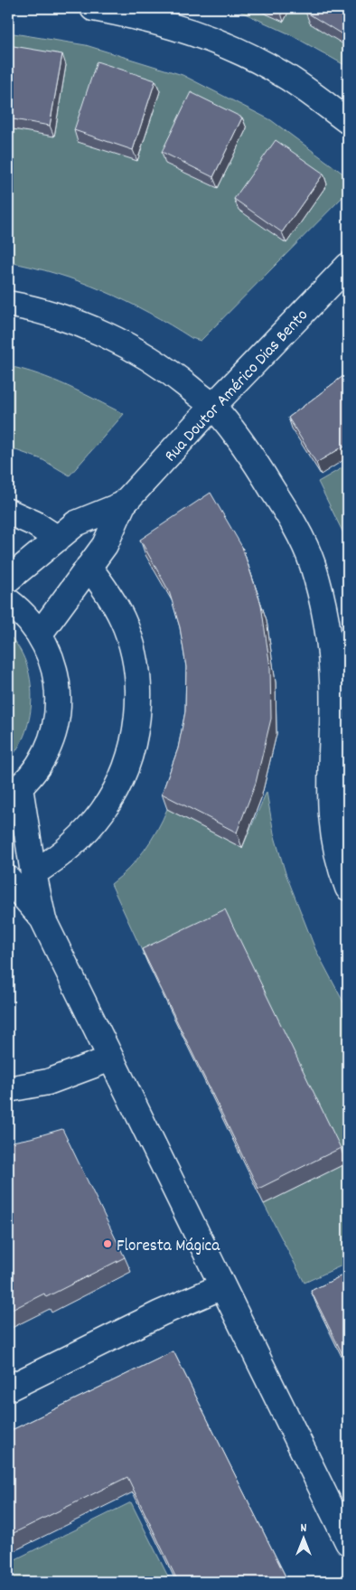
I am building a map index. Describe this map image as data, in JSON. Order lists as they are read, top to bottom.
{
  "streets": {
    "street": ["Rua Doutor Américo Dias Bento"]
  },
  "places": ["Floresta Mágica"],
  "north": "top"
}
